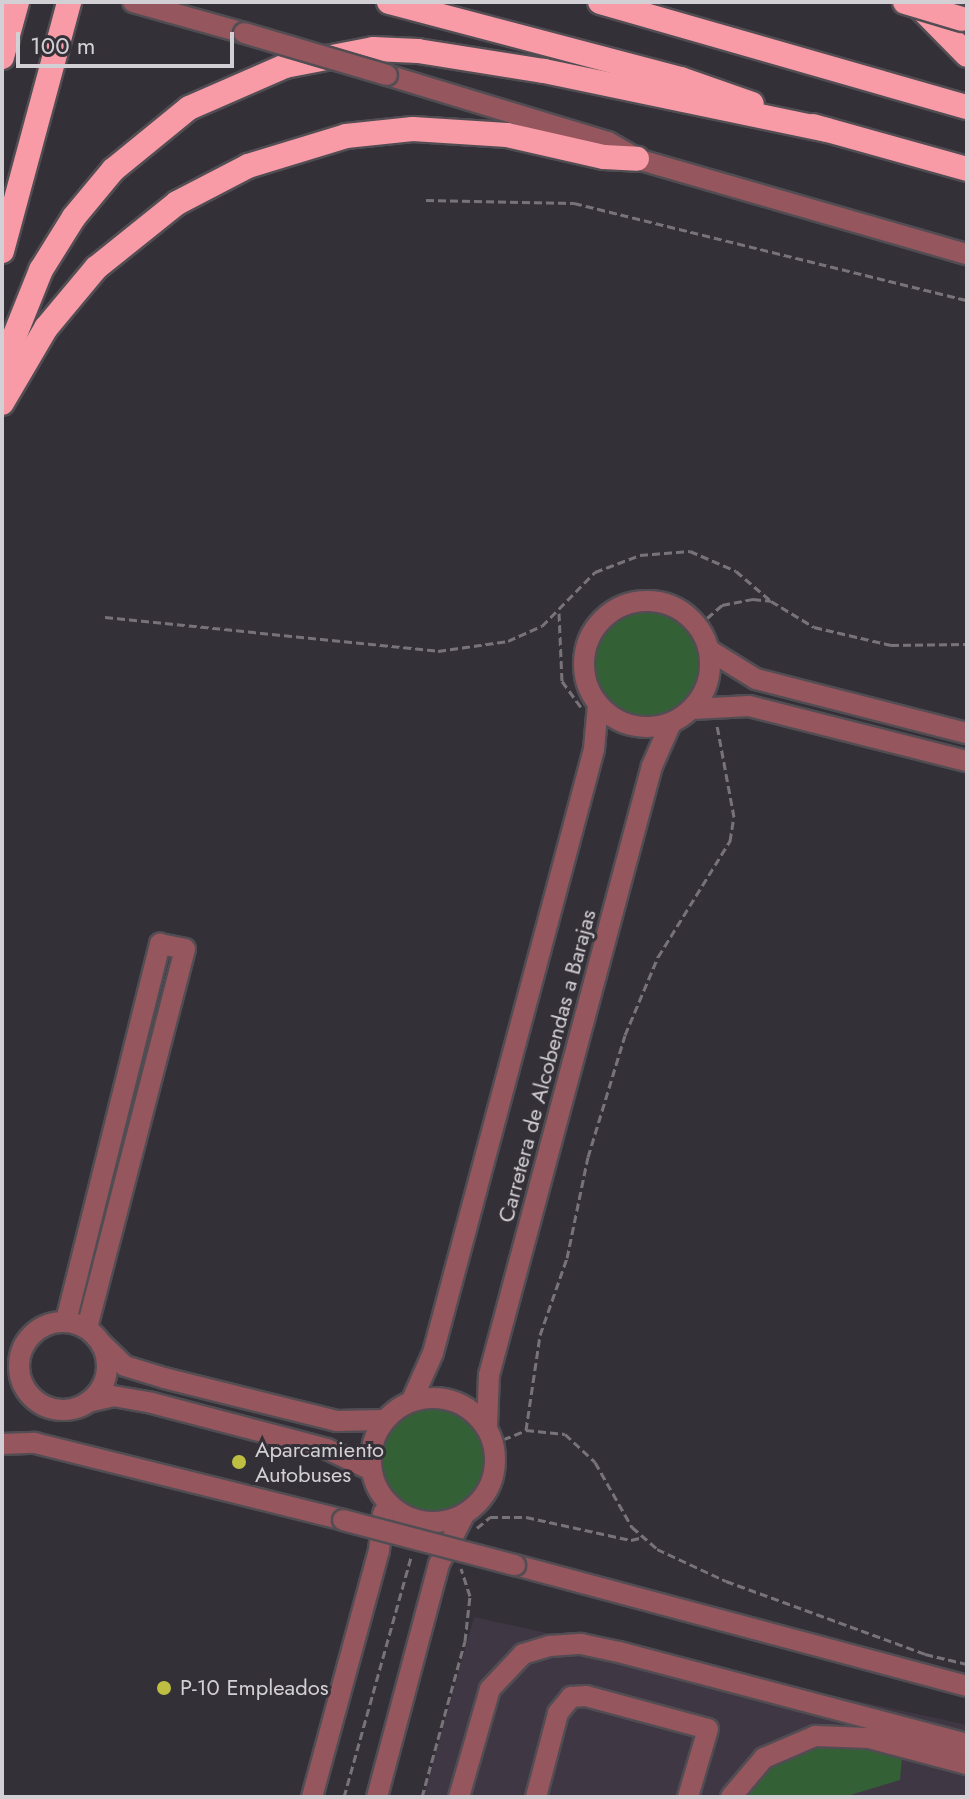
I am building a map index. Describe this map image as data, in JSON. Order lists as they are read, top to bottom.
{
  "streets": {
    "street": ["Carretera de Alcobendas a Barajas"]
  },
  "places": ["Aparcamiento Autobuses", "P-10 Empleados"],
  "scale_bar": "100 m"
}
